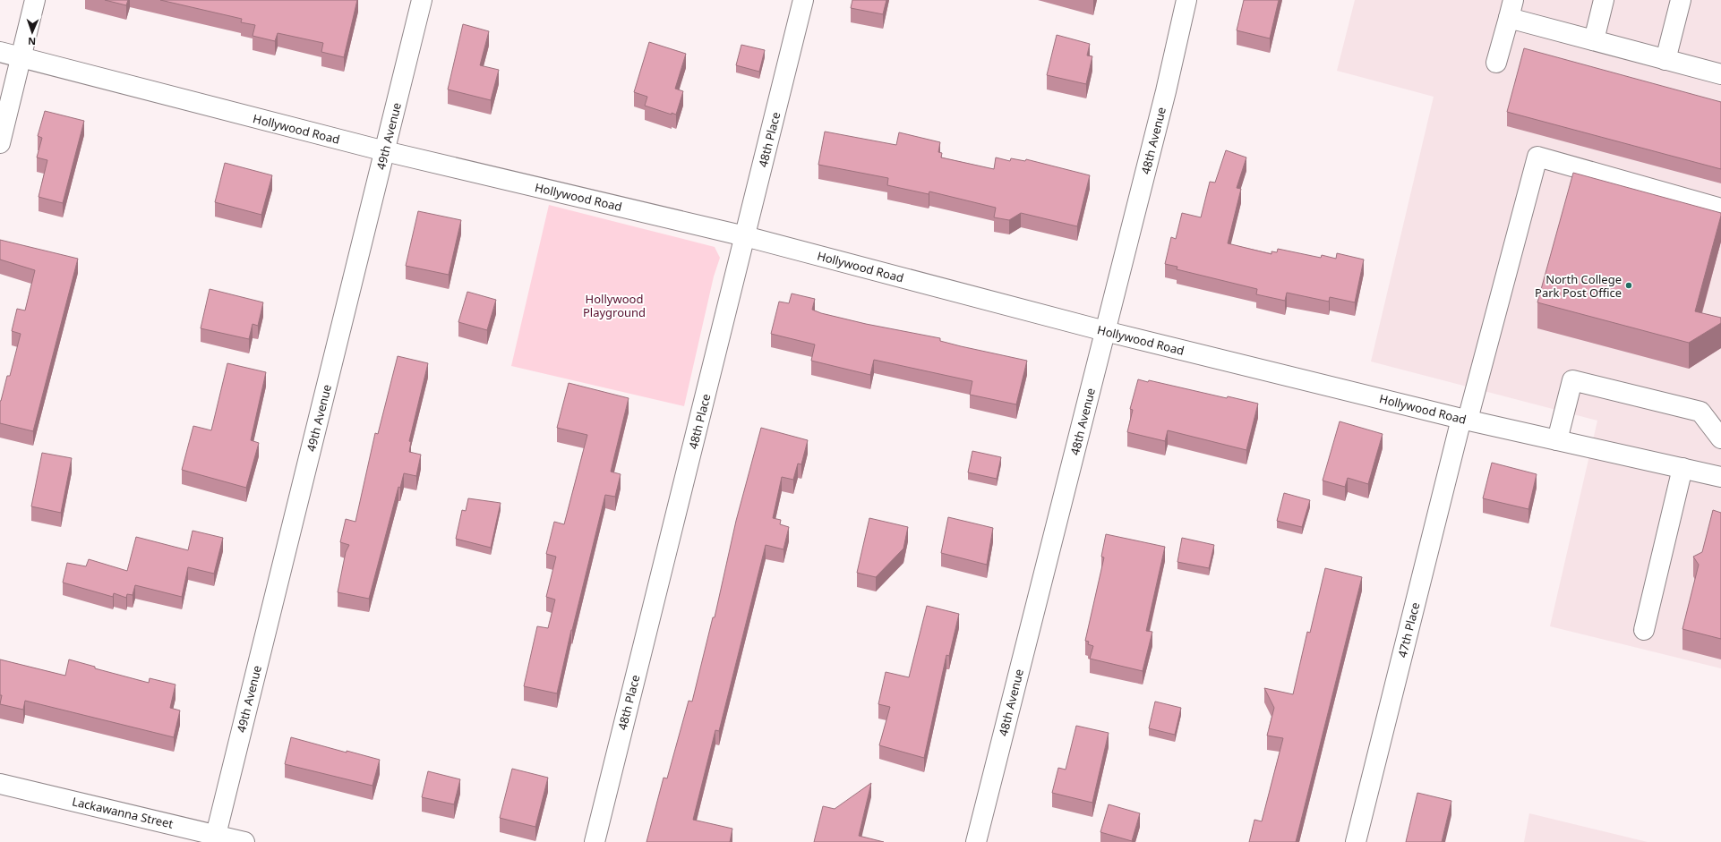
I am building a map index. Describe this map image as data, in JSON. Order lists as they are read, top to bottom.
{
  "streets": {
    "street": [
      "Hollywood Road",
      "49th Avenue",
      "48th Place",
      "48th Avenue",
      "47th Place",
      "Lackawanna Street"
    ]
  },
  "crossings": [
    ["Hollywood Road", "49th Avenue"],
    ["Hollywood Road", "48th Place"],
    ["Hollywood Road", "48th Avenue"],
    ["Hollywood Road", "47th Place"],
    ["49th Avenue", "Lackawanna Street"]
  ],
  "parks": ["Hollywood Playground"],
  "places": ["North College Park Post Office"],
  "north": "bottom"
}
